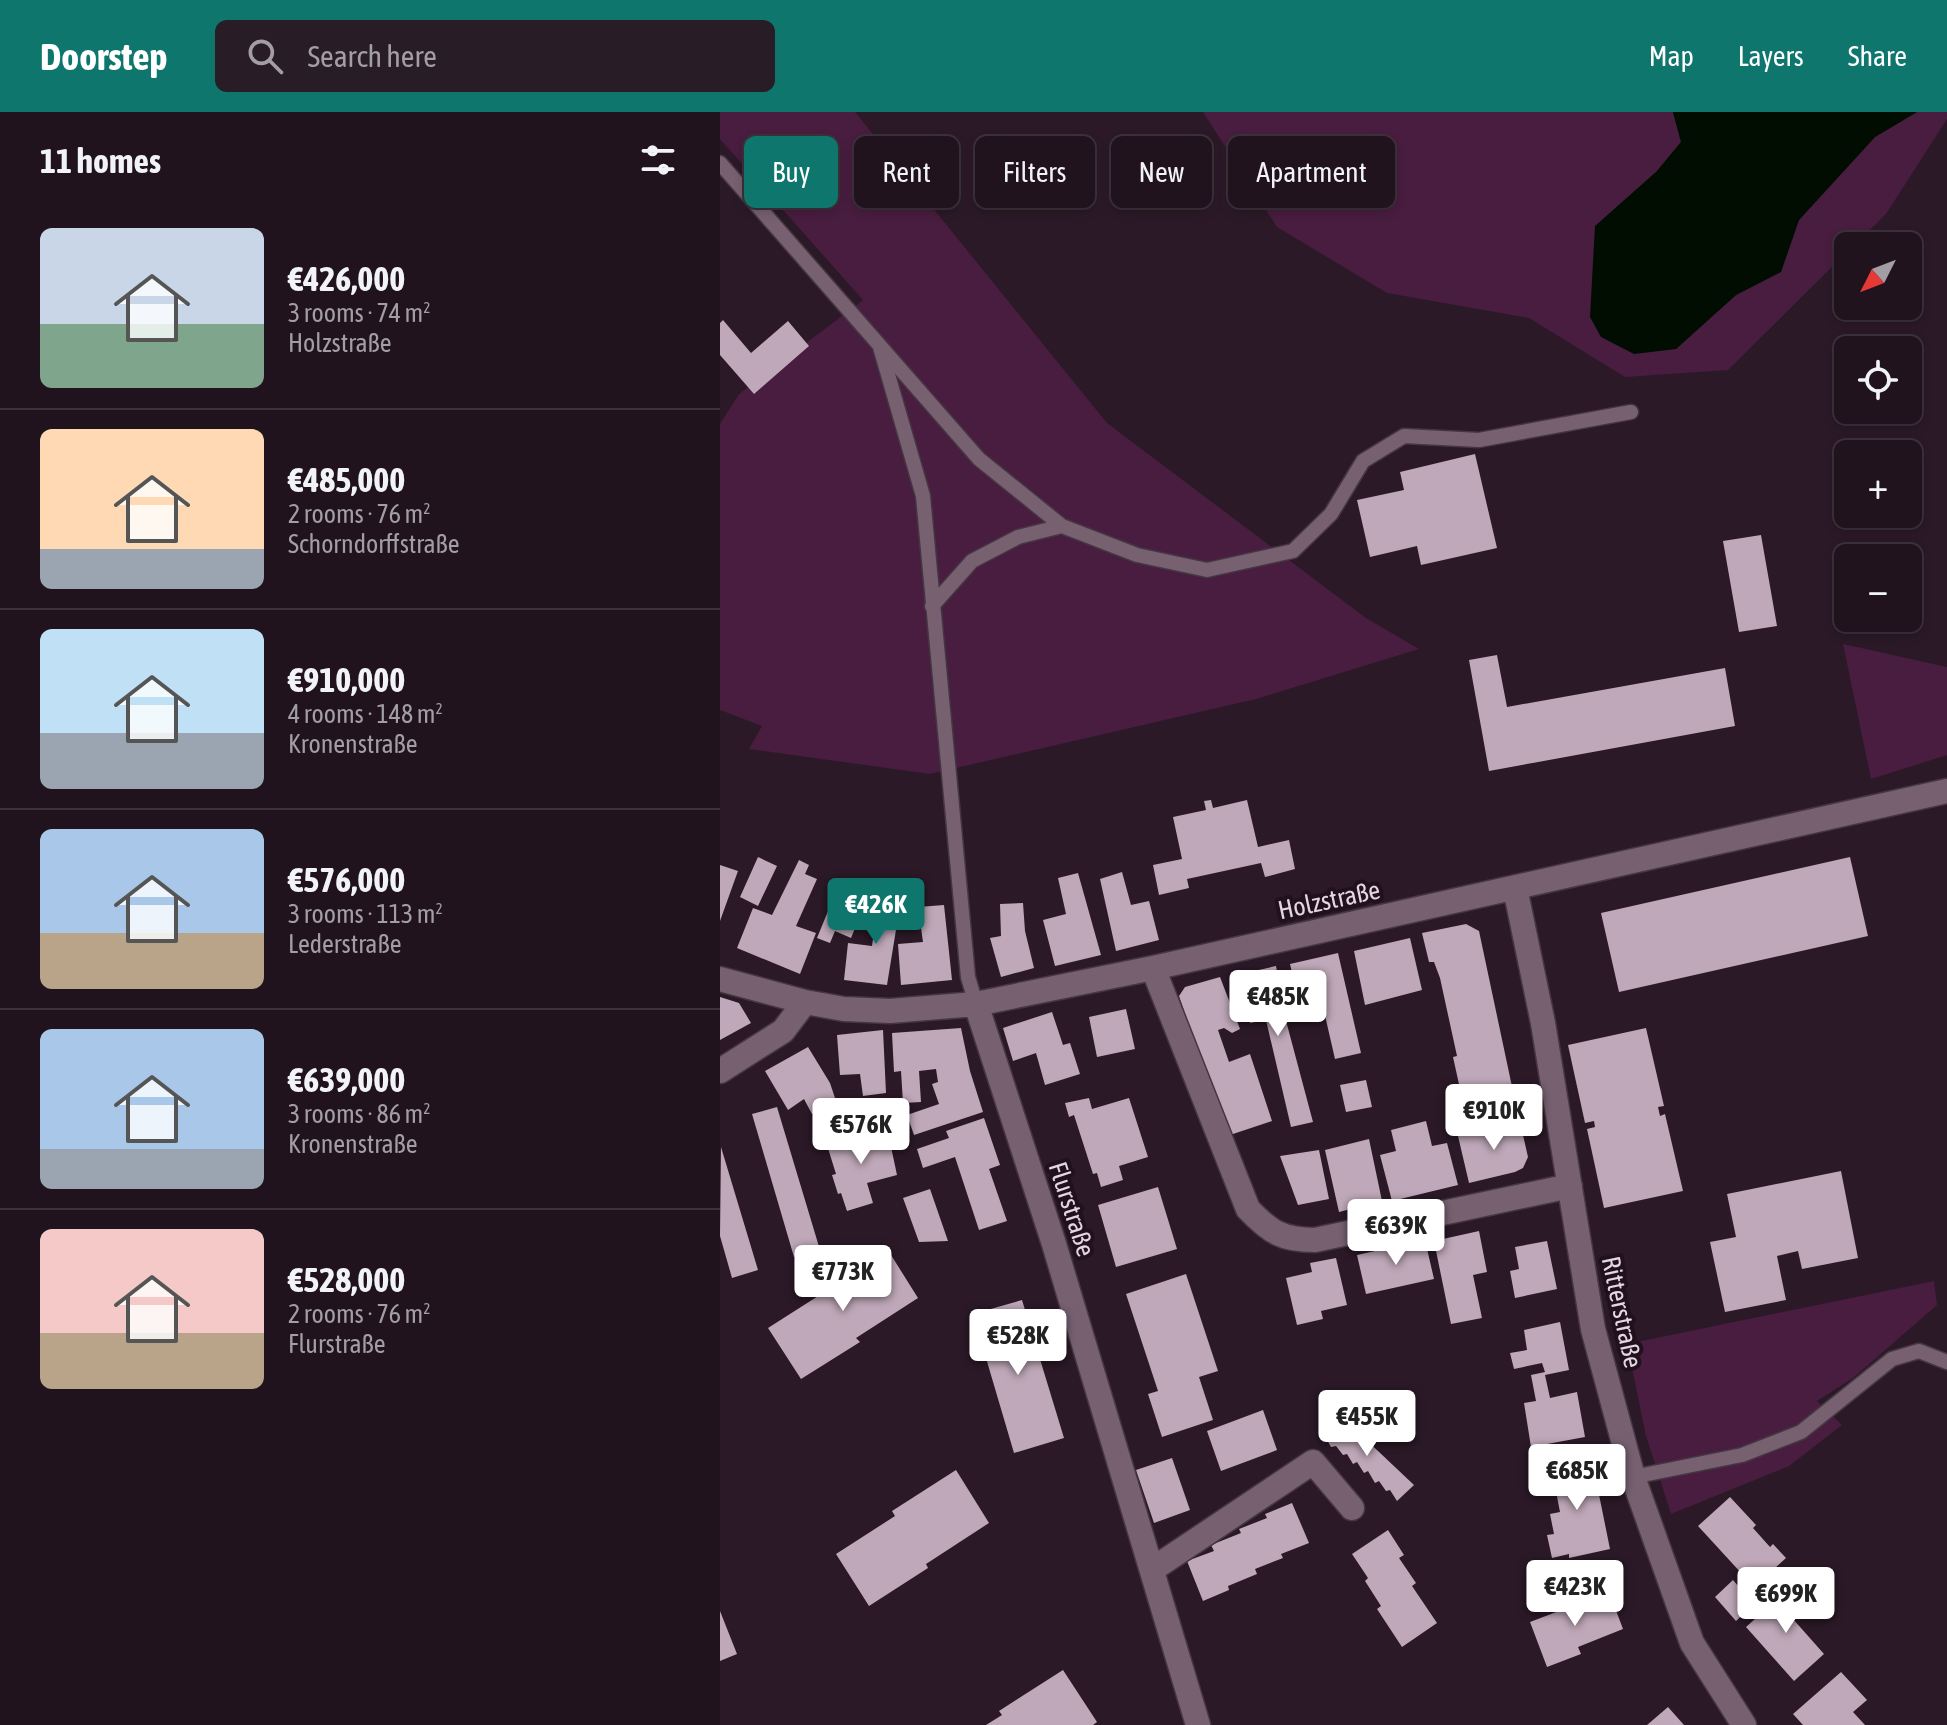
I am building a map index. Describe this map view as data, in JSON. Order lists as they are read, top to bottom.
{
  "streets": {
    "street": ["Holzstraße", "Flurstraße", "Ritterstraße"]
  },
  "crossings": [
    ["Holzstraße", "Flurstraße"],
    ["Holzstraße", "Ritterstraße"]
  ],
  "north": "bottom left",
  "page": {
    "header": "Doorstep",
    "search": "Search here",
    "nav": ["Map", "Layers", "Share"],
    "heading": "11 homes",
    "chip": [
      "Buy",
      "Rent",
      "Filters",
      "New",
      "Apartment"
    ],
    "list": [
      {
        "name": "€426,000",
        "note": "3 rooms · 74 m² · Holzstraße"
      },
      {
        "name": "€485,000",
        "note": "2 rooms · 76 m² · Schorndorffstraße"
      },
      {
        "name": "€910,000",
        "note": "4 rooms · 148 m² · Kronenstraße"
      },
      {
        "name": "€576,000",
        "note": "3 rooms · 113 m² · Lederstraße"
      },
      {
        "name": "€639,000",
        "note": "3 rooms · 86 m² · Kronenstraße"
      },
      {
        "name": "€528,000",
        "note": "2 rooms · 76 m² · Flurstraße"
      }
    ],
    "map_buttons": ["+", "−"],
    "price": [
      "€426K",
      "€485K",
      "€910K",
      "€576K",
      "€639K",
      "€773K",
      "€528K",
      "€455K",
      "€685K",
      "€423K",
      "€699K"
    ]
  }
}
